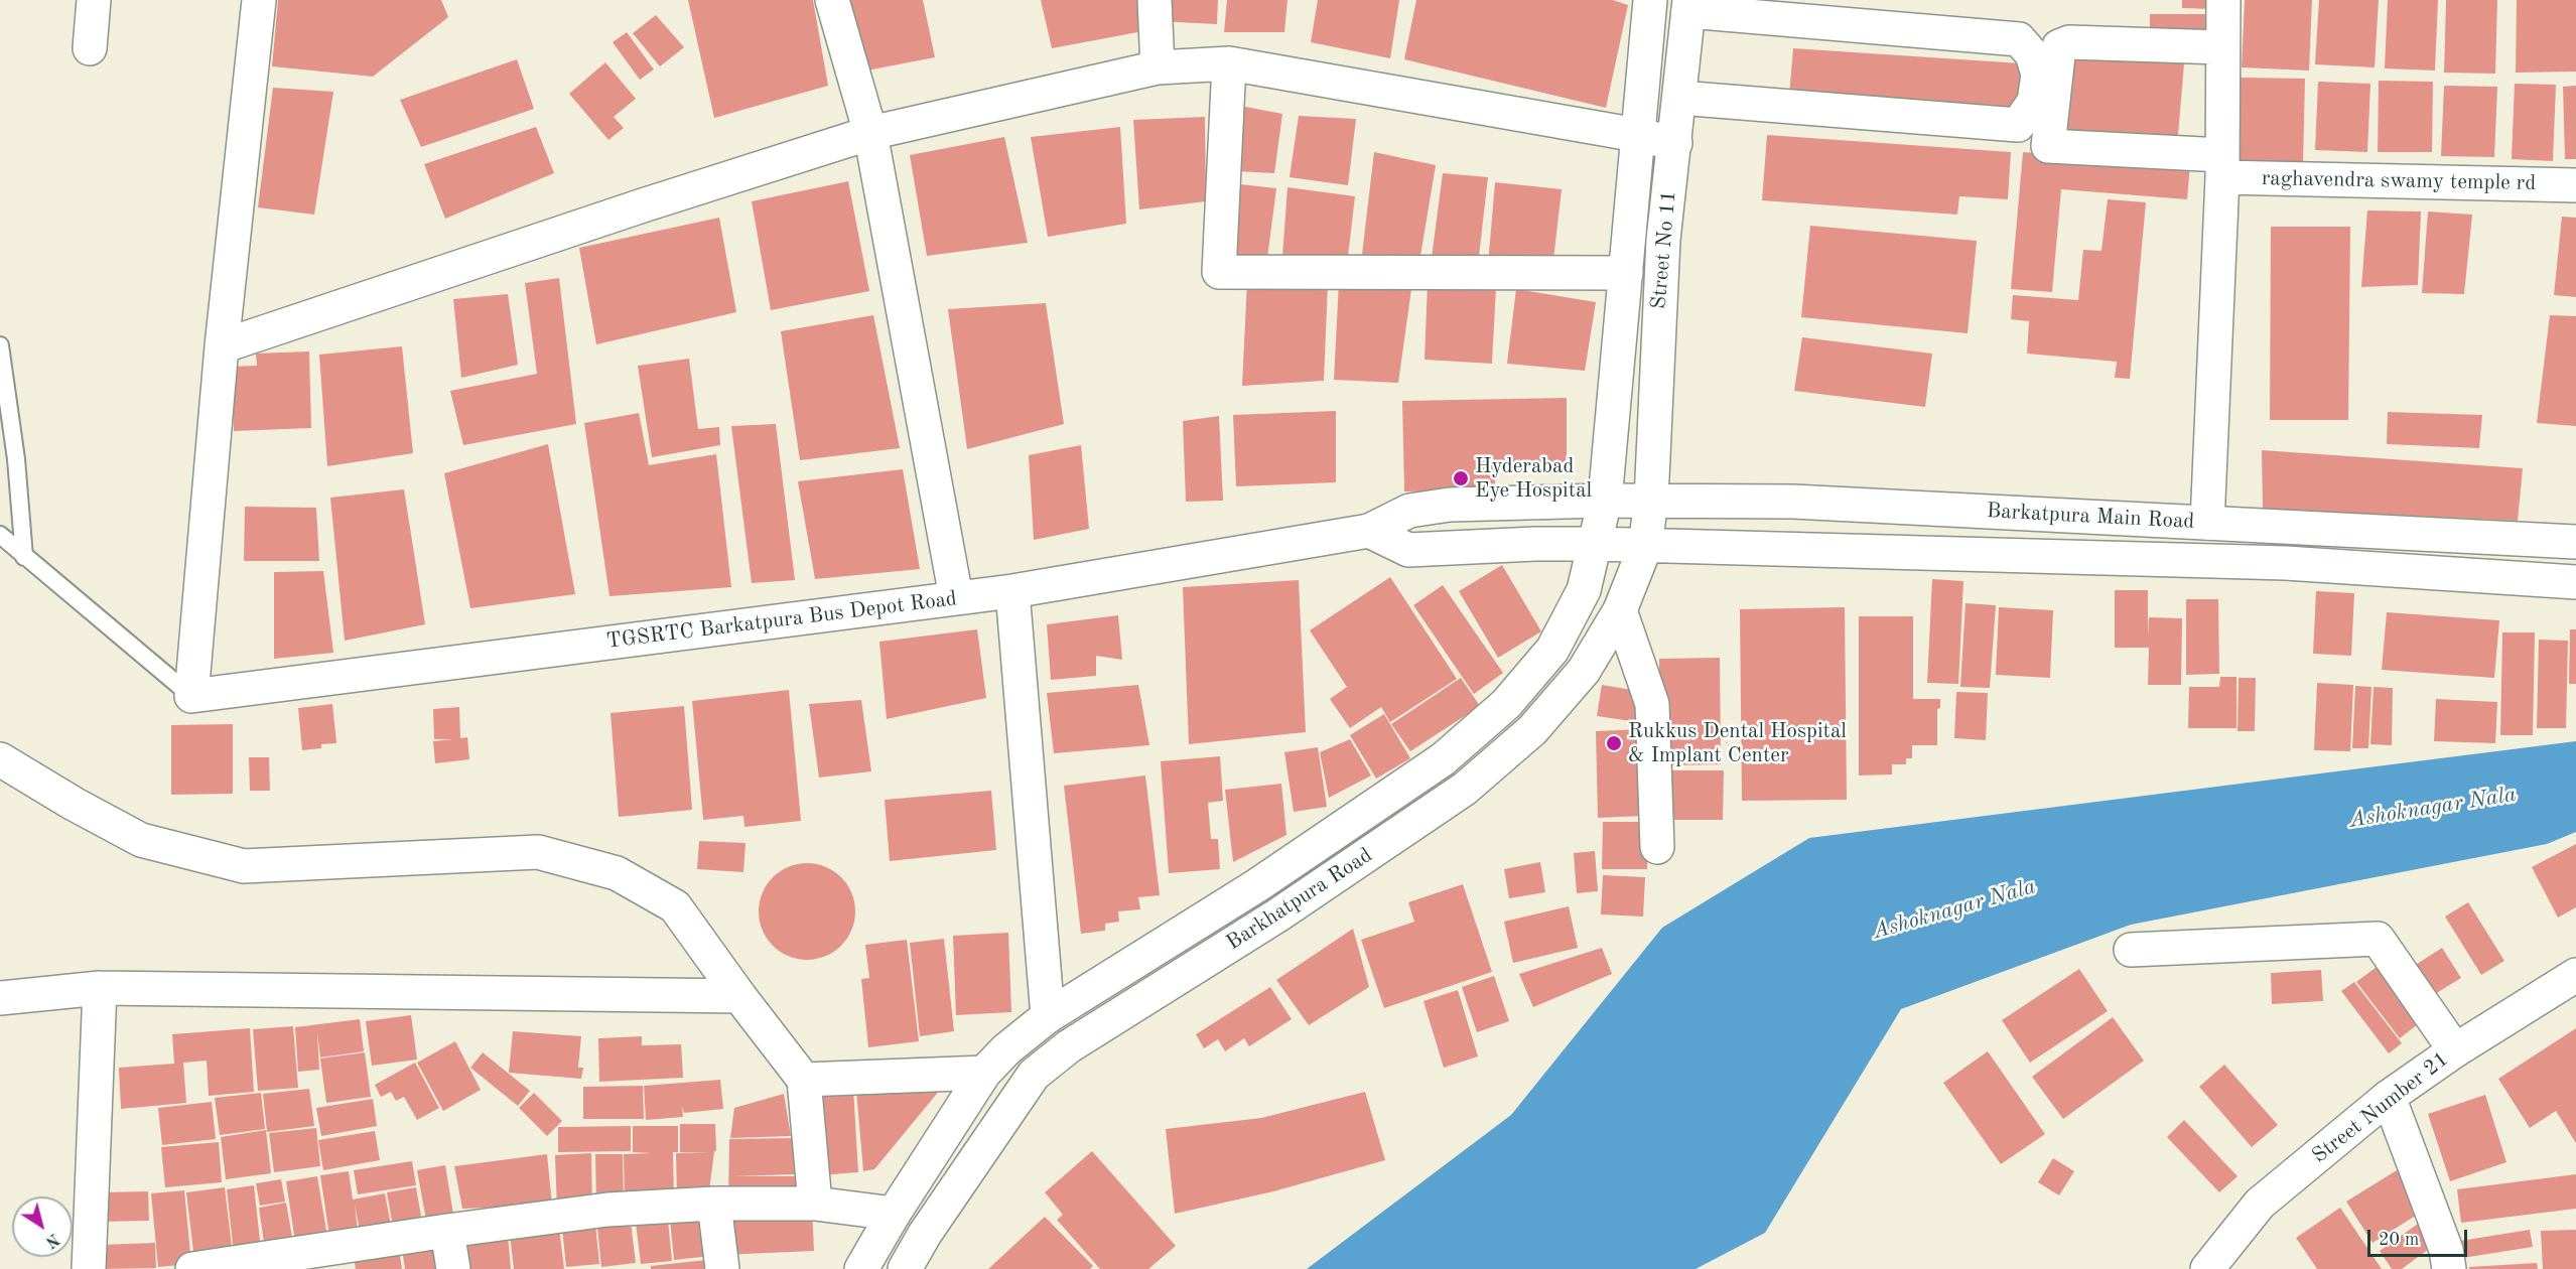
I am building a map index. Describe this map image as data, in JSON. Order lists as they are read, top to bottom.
{
  "streets": {
    "street": [
      "raghavendra swamy temple rd",
      "Street No 11",
      "Barkatpura Main Road",
      "TGSRTC Barkatpura Bus Depot Road",
      "Barkhatpura Road",
      "Street Number 21"
    ]
  },
  "crossings": [
    ["Street No 11", "Barkatpura Main Road"],
    ["Street No 11", "Barkhatpura Road"],
    ["Barkatpura Main Road", "TGSRTC Barkatpura Bus Depot Road"],
    ["Barkatpura Main Road", "Barkhatpura Road"],
    ["TGSRTC Barkatpura Bus Depot Road", "Barkhatpura Road"]
  ],
  "water": ["Ashoknagar Nala"],
  "places": ["Hyderabad Eye Hospital", "Rukkus Dental Hospital & Implant Center"],
  "scale_bar": "20 m",
  "north": "bottom right"
}
